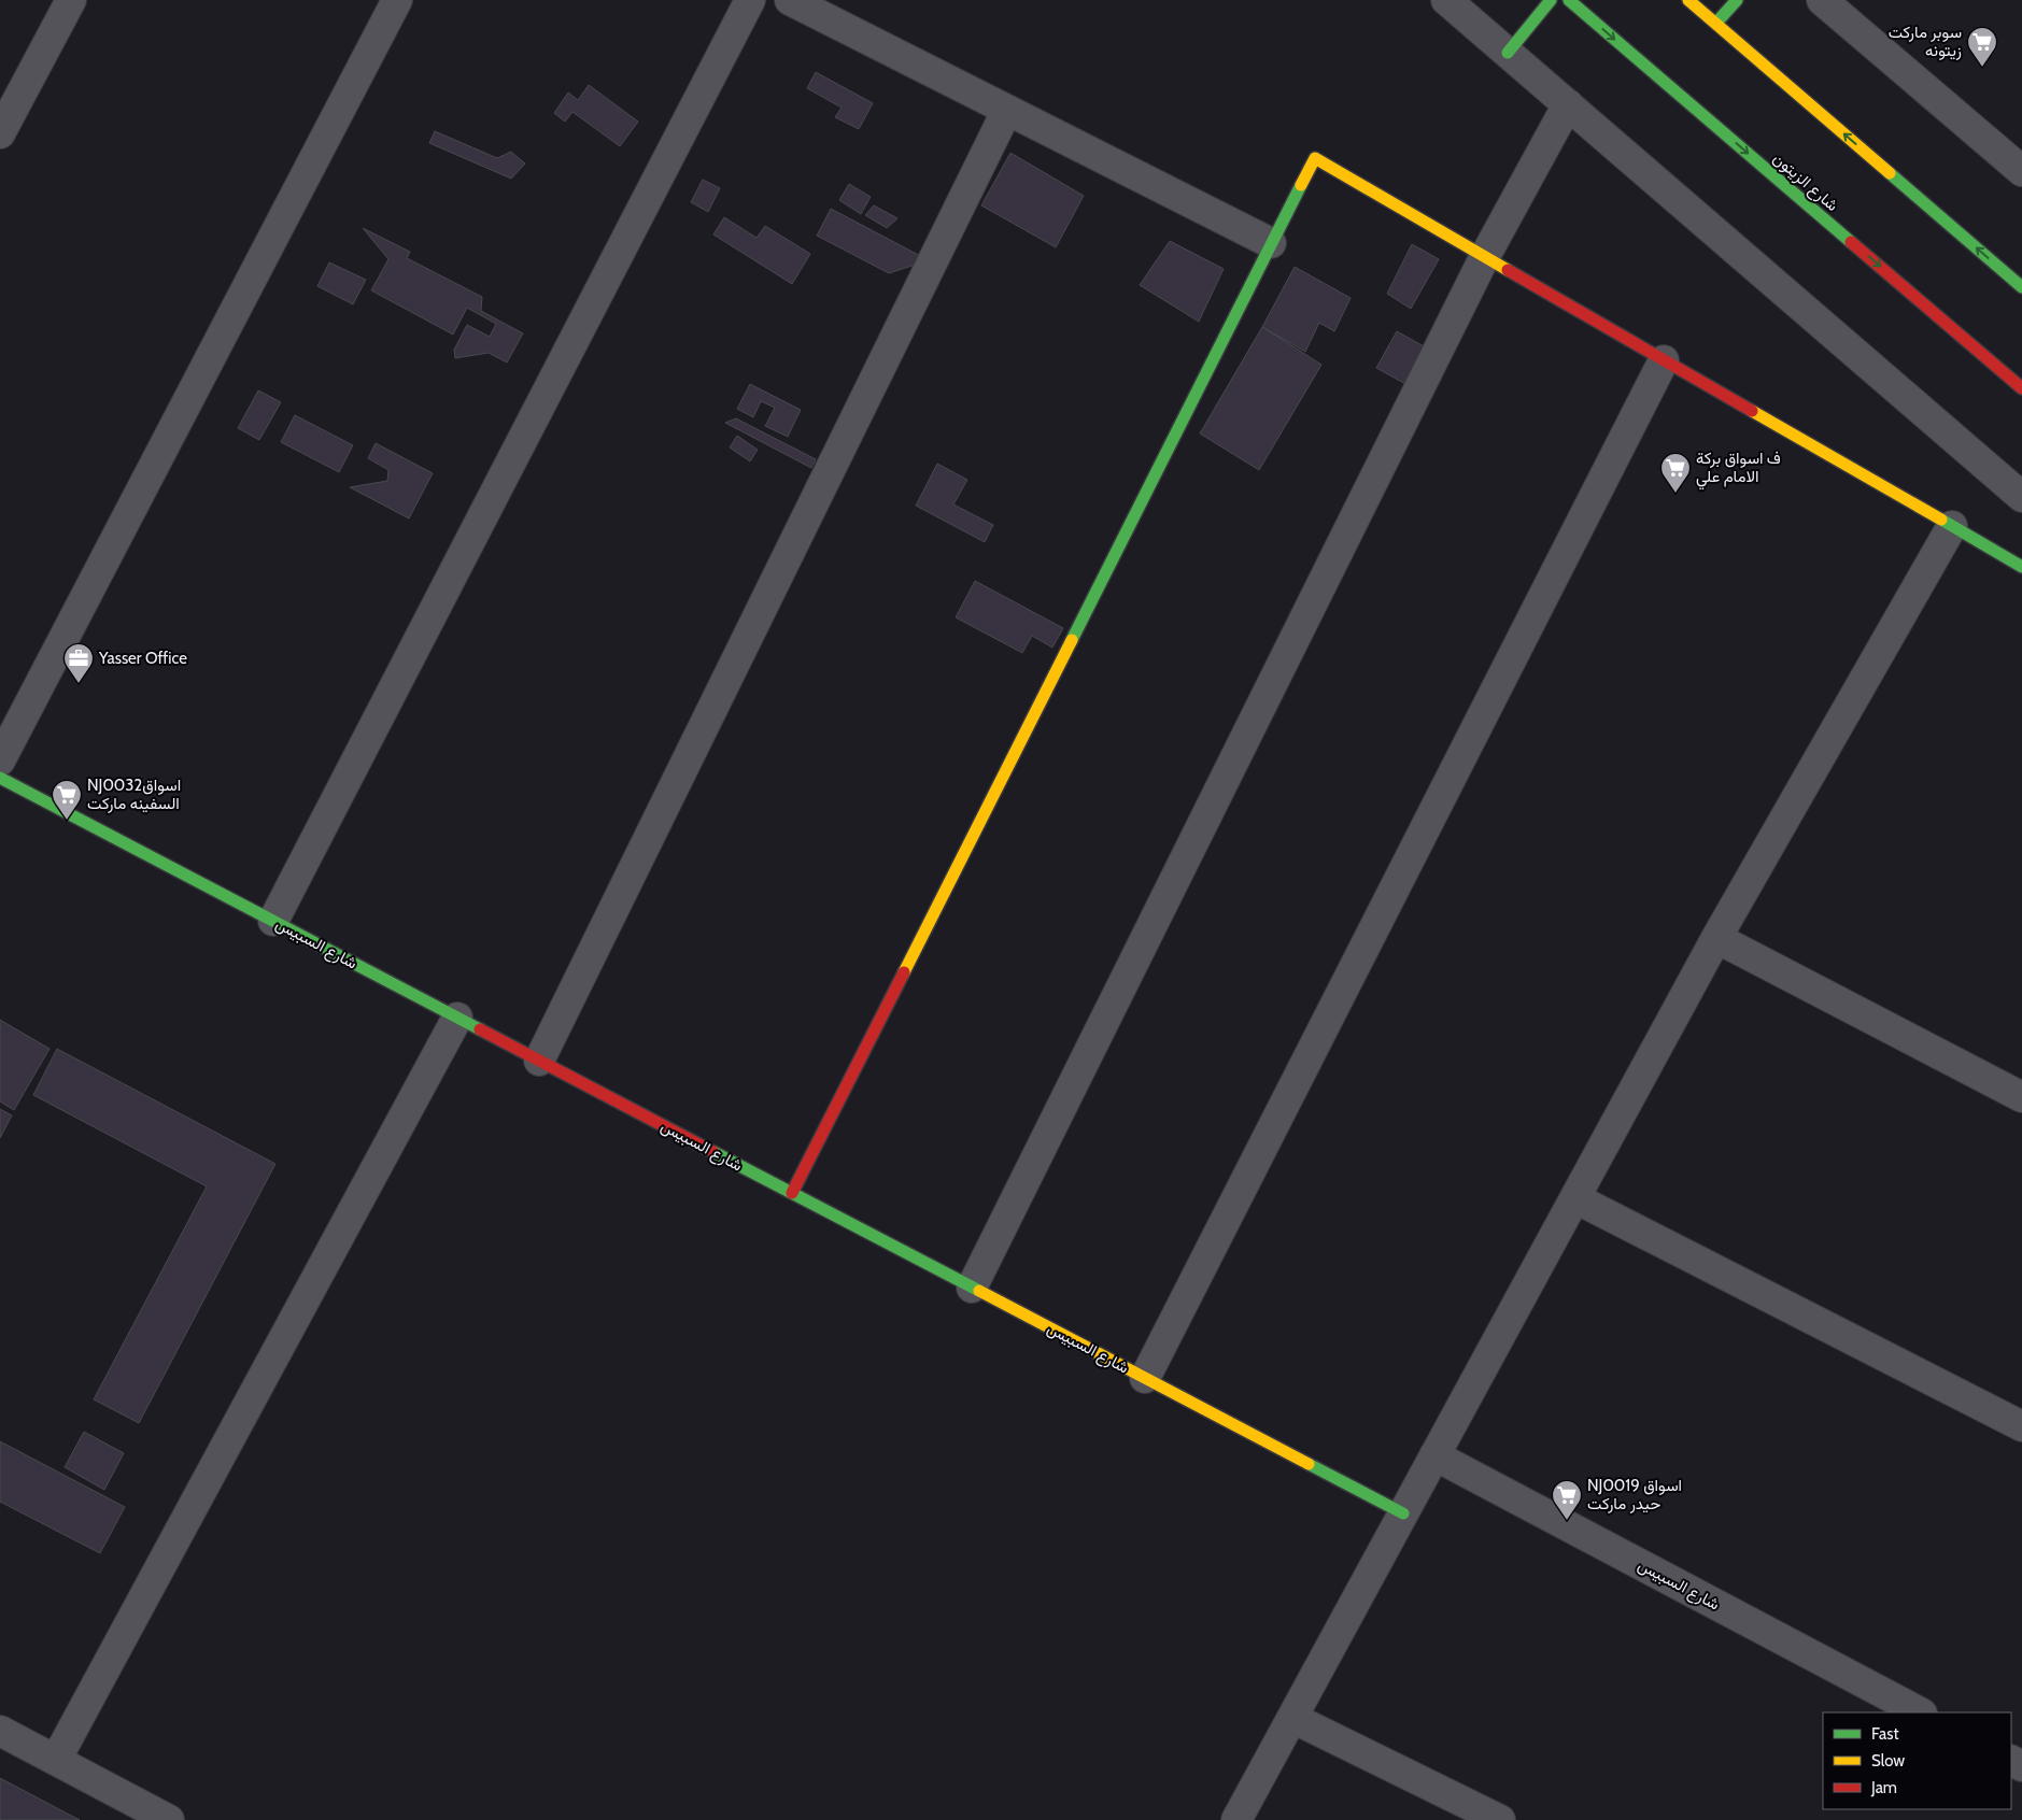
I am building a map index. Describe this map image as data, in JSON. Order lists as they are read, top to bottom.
{
  "streets": {
    "street": ["شارع الزيتون", "شارع السبيس"]
  },
  "places": {
    "supermarket": [
      "سوبر ماركت زيتونه",
      "ف اسواق بركة الامام علي",
      "NJ0032اسواق السفينه ماركت",
      "NJ0019 اسواق حيدر ماركت"
    ],
    "office": ["Yasser Office"]
  },
  "legend": ["Fast", "Slow", "Jam"]
}
